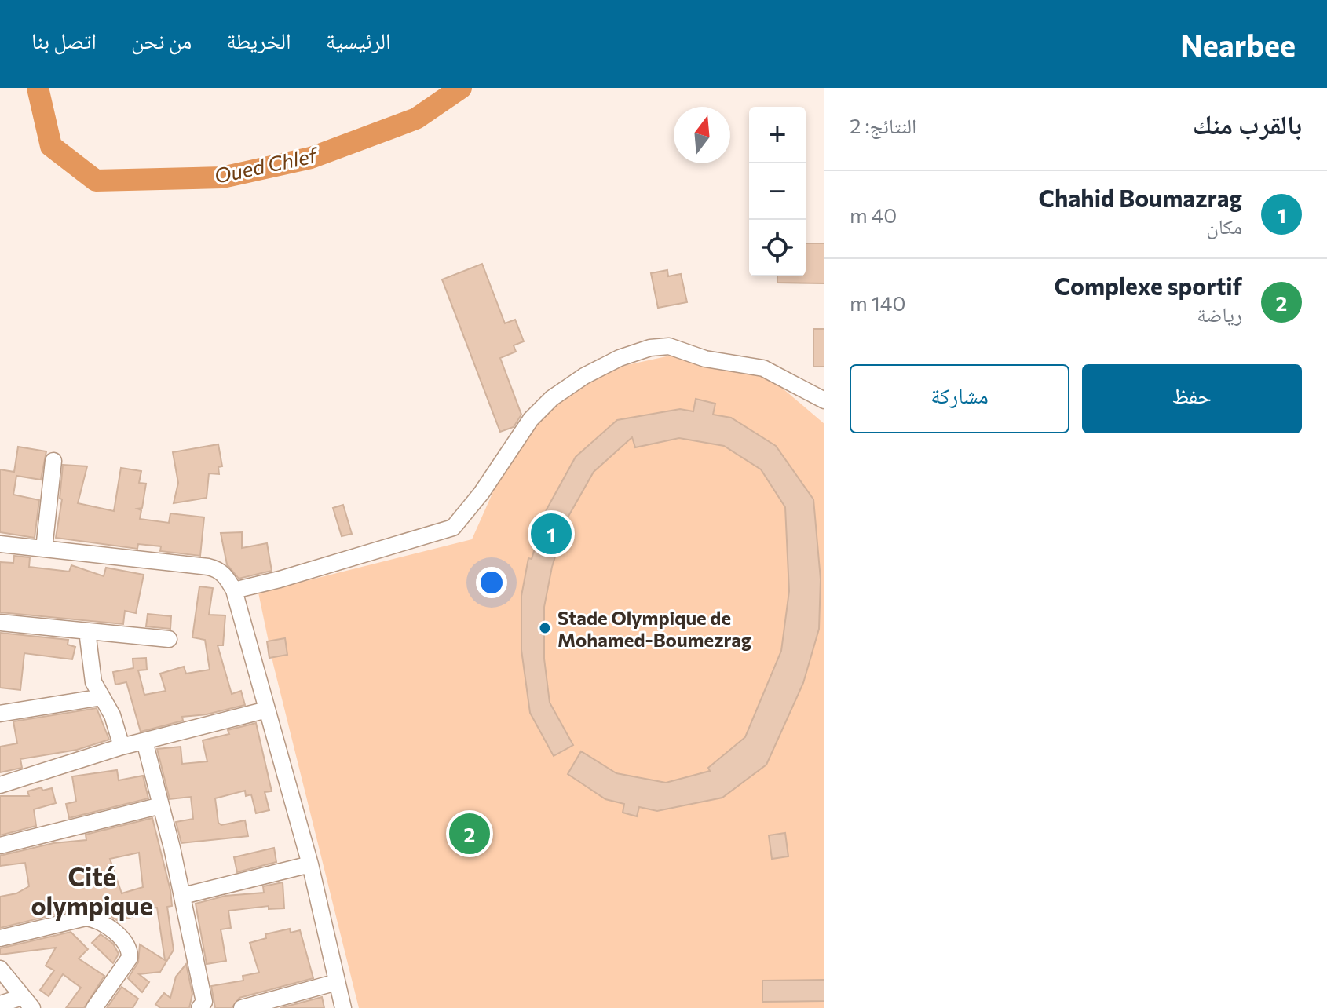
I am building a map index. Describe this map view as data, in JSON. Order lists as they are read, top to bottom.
{
  "districts": ["Cité olympique"],
  "water": ["Oued Chlef"],
  "places": ["Stade Olympique de Mohamed-Boumezrag"],
  "north": "top",
  "page": {
    "header": "Nearbee",
    "nav": [
      "الرئيسية",
      "الخريطة",
      "من نحن",
      "اتصل بنا"
    ],
    "heading": ["بالقرب منك", "النتائج: 2"],
    "map_buttons": ["+", "−"],
    "list": [
      {
        "mark": "1",
        "name": "Chahid Boumazrag",
        "note": "مكان",
        "value": "40 m"
      },
      {
        "mark": "2",
        "name": "Complexe sportif",
        "note": "رياضة",
        "value": "140 m"
      }
    ],
    "buttons": ["حفظ", "مشاركة"],
    "pins": ["1", "2"]
  }
}
